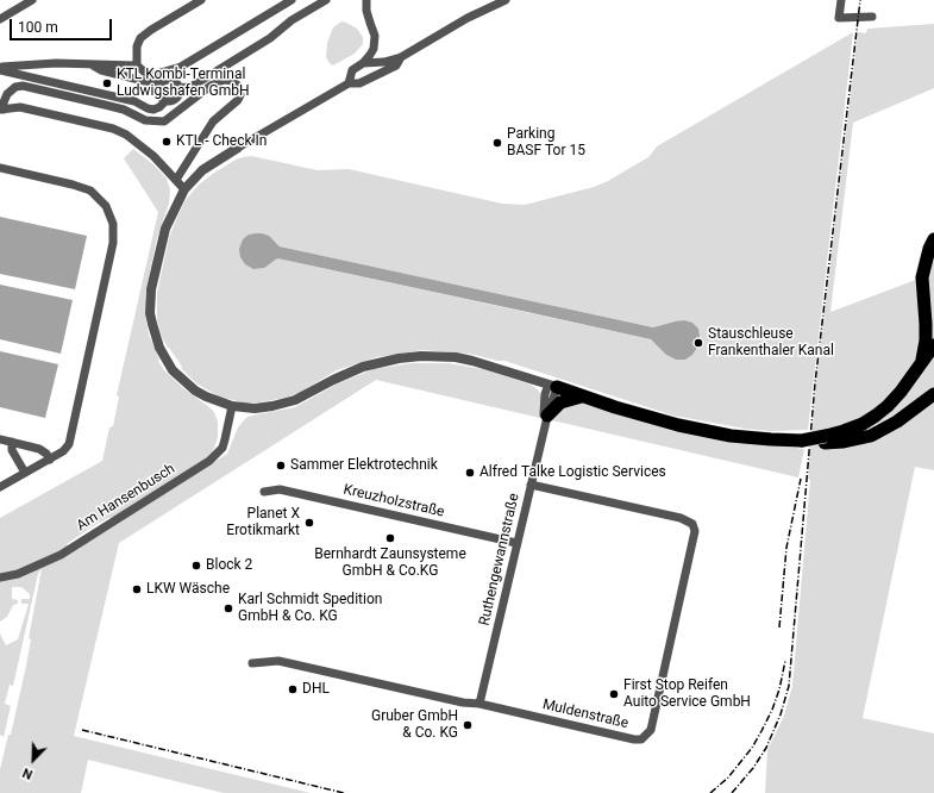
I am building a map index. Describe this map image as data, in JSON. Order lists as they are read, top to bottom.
{
  "streets": {
    "street": [
      "Am Hansenbusch",
      "Kreuzholzstraße",
      "Ruthengewannstraße",
      "Muldenstraße"
    ]
  },
  "crossings": [
    ["Kreuzholzstraße", "Ruthengewannstraße"],
    ["Ruthengewannstraße", "Muldenstraße"]
  ],
  "places": [
    "KTL Kombi-Terminal Ludwigshafen GmbH",
    "KTL - Check In",
    "Parking BASF Tor 15",
    "Stauschleuse Frankenthaler Kanal",
    "Sammer Elektrotechnik",
    "Alfred Talke Logistic Services",
    "Planet X Erotikmarkt",
    "Bernhardt Zaunsysteme GmbH & Co.KG",
    "Block 2",
    "LKW Wäsche",
    "Karl Schmidt Spedition GmbH & Co. KG",
    "DHL",
    "First Stop Reifen Auito Service GmbH",
    "Gruber GmbH & Co. KG"
  ],
  "scale_bar": "100 m",
  "north": "bottom left"
}
